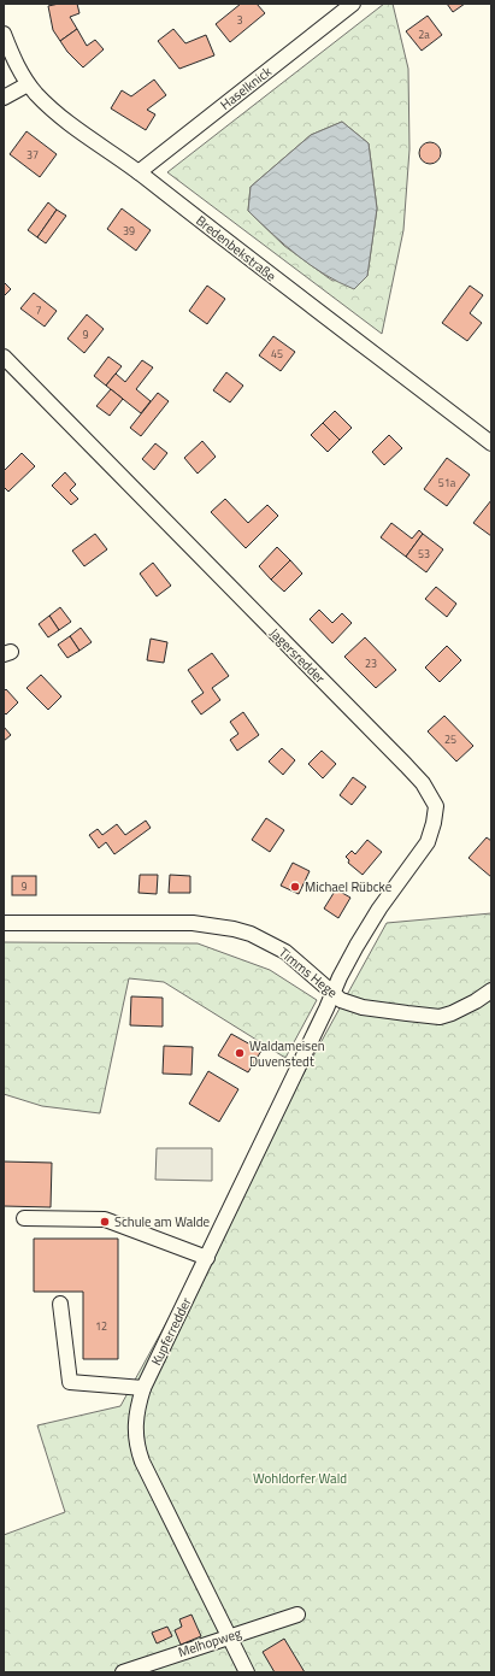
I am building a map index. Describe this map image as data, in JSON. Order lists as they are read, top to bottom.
{
  "streets": {
    "street": [
      "Haselknick",
      "Bredenbekstraße",
      "Jagersredder",
      "Timms Hege",
      "Kupferredder",
      "Melhopweg"
    ]
  },
  "crossings": [
    ["Haselknick", "Bredenbekstraße"],
    ["Jagersredder", "Timms Hege"],
    ["Jagersredder", "Kupferredder"],
    ["Timms Hege", "Kupferredder"],
    ["Kupferredder", "Melhopweg"]
  ],
  "parks": ["Wohldorfer Wald"],
  "places": ["Michael Rübcke", "Waldameisen Duvenstedt", "Schule am Walde"],
  "house_numbers": [
    "3",
    "2a",
    "37",
    "39",
    "7",
    "9",
    "45",
    "51a",
    "53",
    "23",
    "25",
    "9",
    "12"
  ]
}
